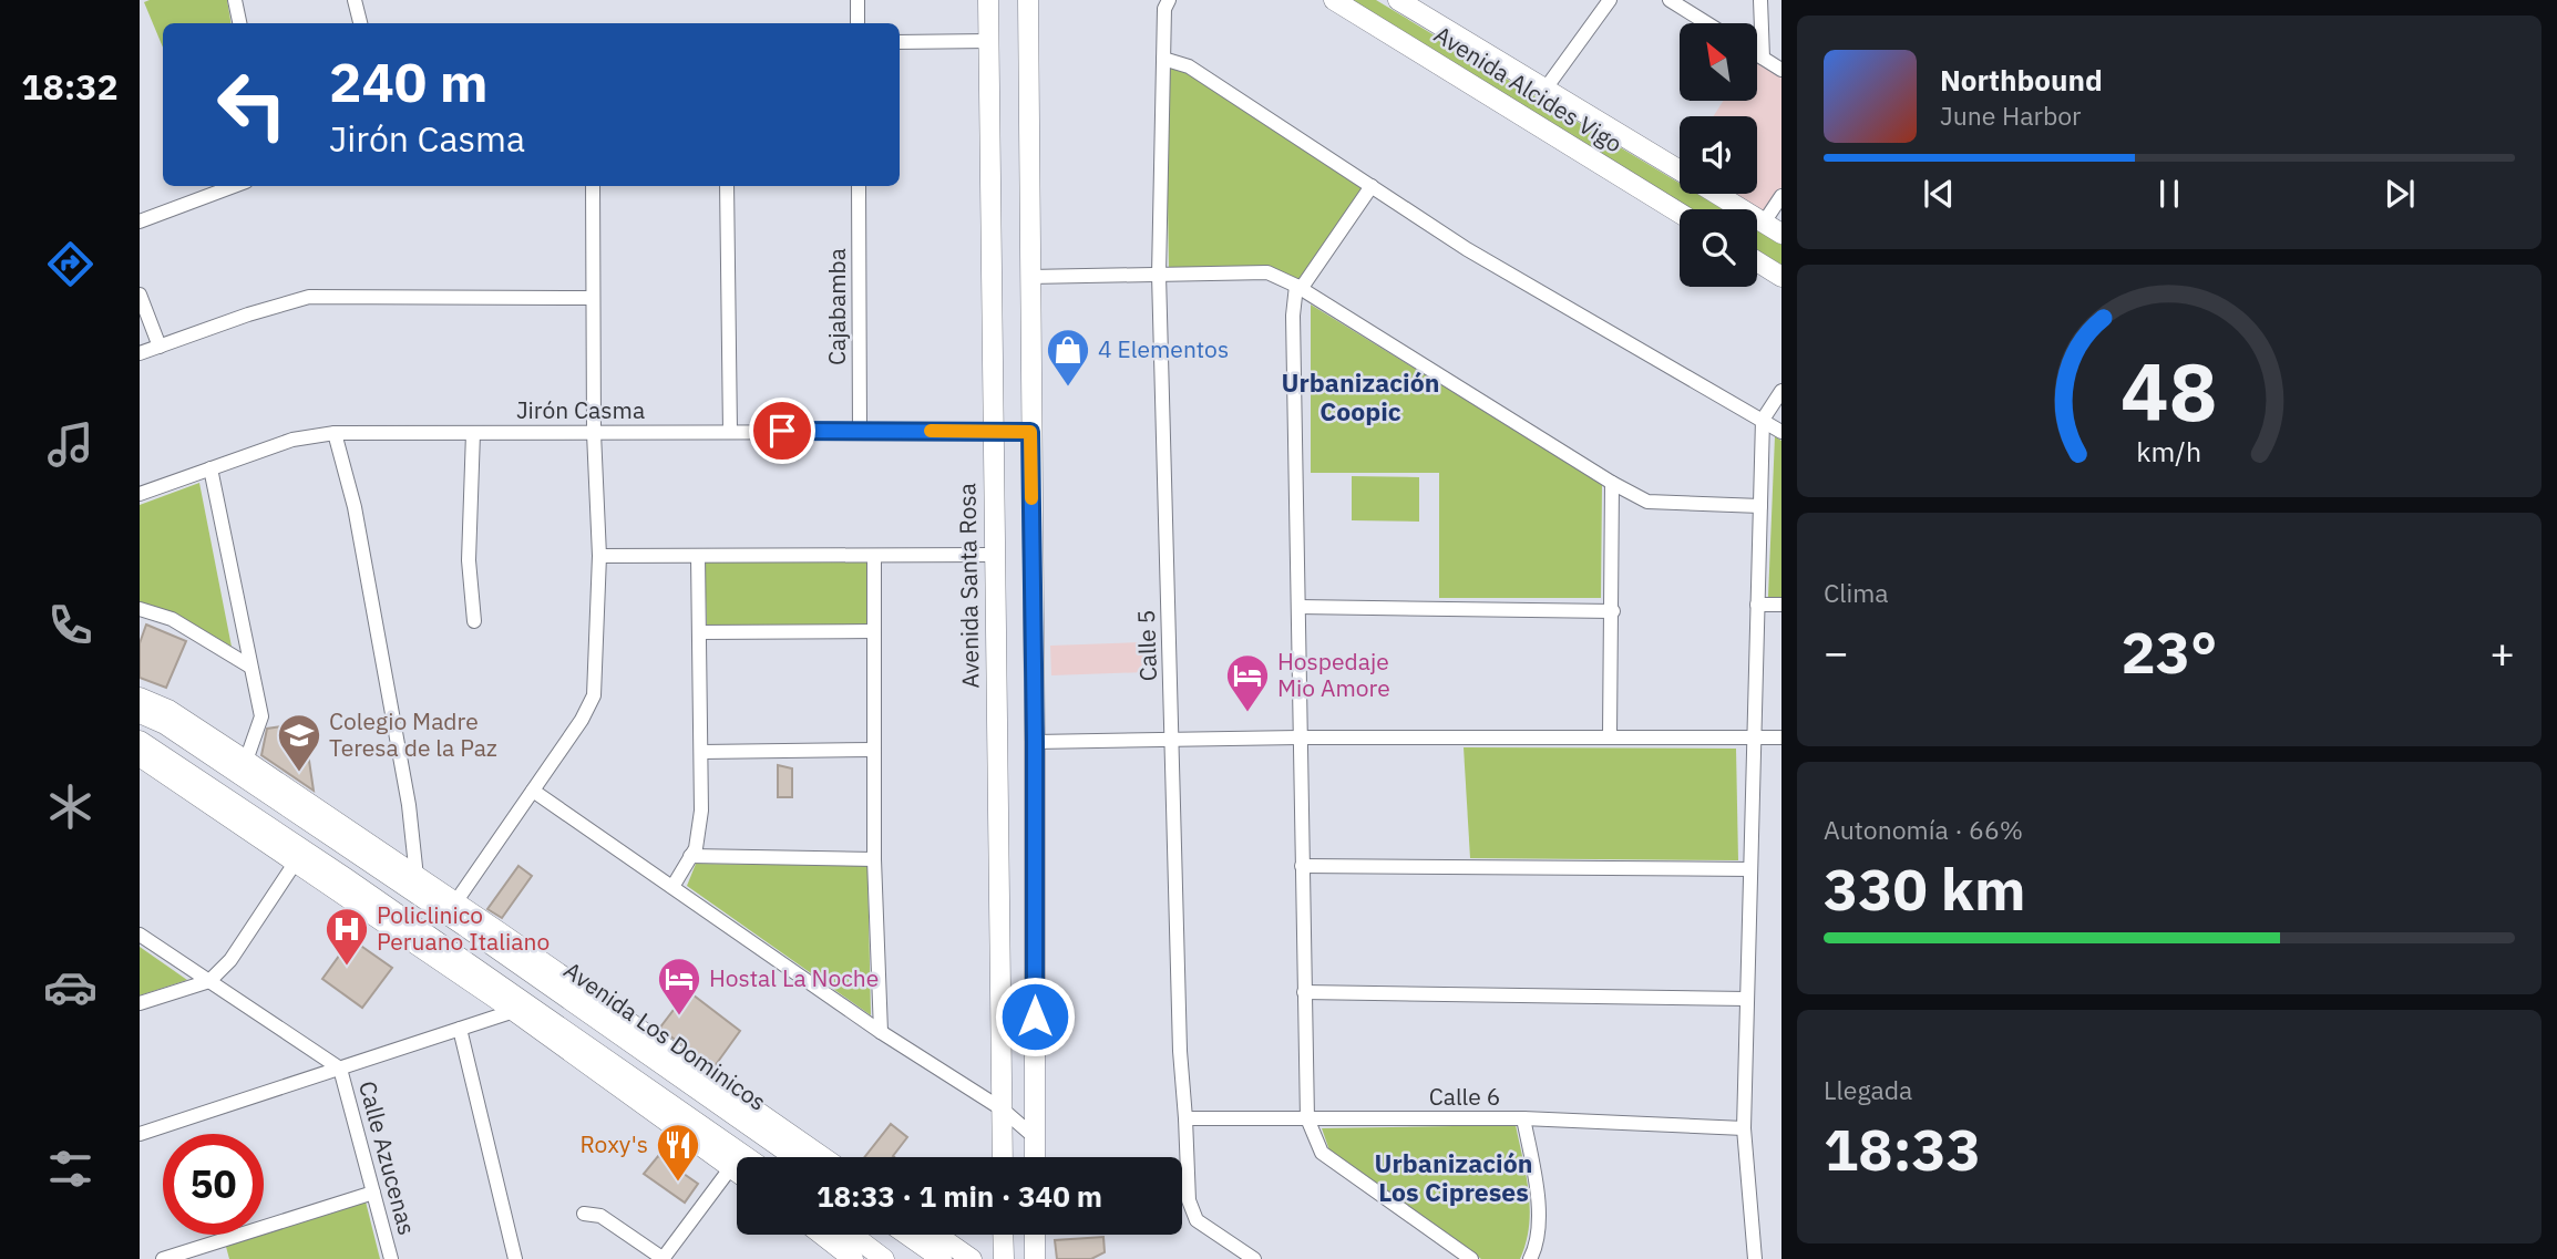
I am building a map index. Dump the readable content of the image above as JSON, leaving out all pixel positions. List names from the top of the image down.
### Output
{
  "streets": {
    "main road": ["Avenida Alcides Vigo", "Avenida Santa Rosa", "Avenida Los Dominicos"],
    "street": [
      "Cajabamba",
      "Jirón Casma",
      "Calle 5",
      "Calle 6",
      "Calle Azucenas"
    ]
  },
  "crossings": [
    ["Cajabamba", "Jirón Casma"],
    ["Jirón Casma", "Avenida Santa Rosa"],
    ["Calle 5", "Calle 6"]
  ],
  "districts": ["Urbanización Coopic", "Urbanización Los Cipreses"],
  "places": {
    "shop": ["4 Elementos"],
    "hotel": ["Hospedaje Mio Amore", "Hostal La Noche"],
    "school or university": ["Colegio Madre Teresa de la Paz"],
    "hospital": ["Policlinico Peruano Italiano"],
    "restaurant": ["Roxy's"]
  },
  "north": "top left",
  "page": {
    "tabs": "18:32",
    "turn": ["240 m", "Jirón Casma"],
    "song": ["Northbound", "June Harbor"],
    "tile": [
      "Clima",
      ["Autonomía · 66%", "330 km"],
      ["Llegada", "18:33"]
    ],
    "heat": ["−", "23°", "+"],
    "limit": "50",
    "trip": "18:33 · 1 min · 340 m",
    "gauge": ["48", "km/h"]
  }
}
